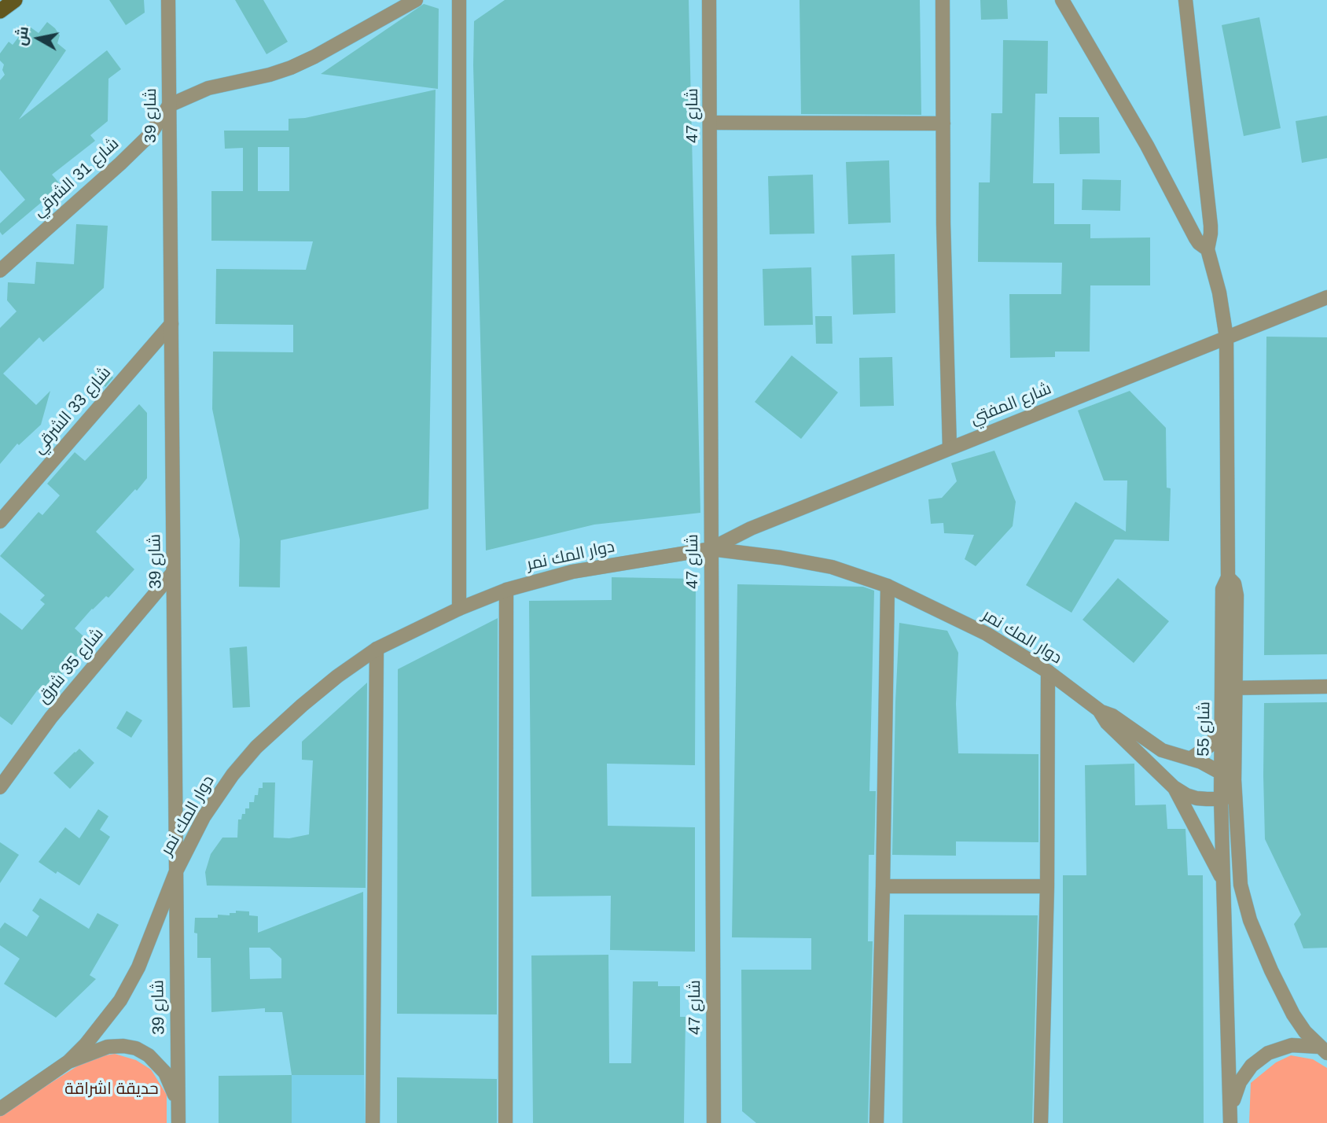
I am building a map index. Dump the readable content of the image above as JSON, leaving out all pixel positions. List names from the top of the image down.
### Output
{
  "streets": {
    "street": [
      "شارع 39",
      "شارع 47",
      "شارع 31 الشرقي",
      "شارع المفتي",
      "شارع 33 الشرقي",
      "دوار المك نمر",
      "شارع 35 شرق",
      "شارع 55"
    ]
  },
  "crossings": [
    ["شارع 39", "شارع 31 الشرقي"],
    ["شارع 39", "شارع 33 الشرقي"],
    ["شارع 39", "دوار المك نمر"],
    ["شارع 39", "شارع 35 شرق"],
    ["شارع 47", "شارع المفتي"],
    ["شارع 47", "دوار المك نمر"],
    ["شارع المفتي", "دوار المك نمر"],
    ["شارع المفتي", "شارع 55"],
    ["دوار المك نمر", "شارع 55"]
  ],
  "parks": ["حديقة اشراقة"],
  "north": "left"
}
